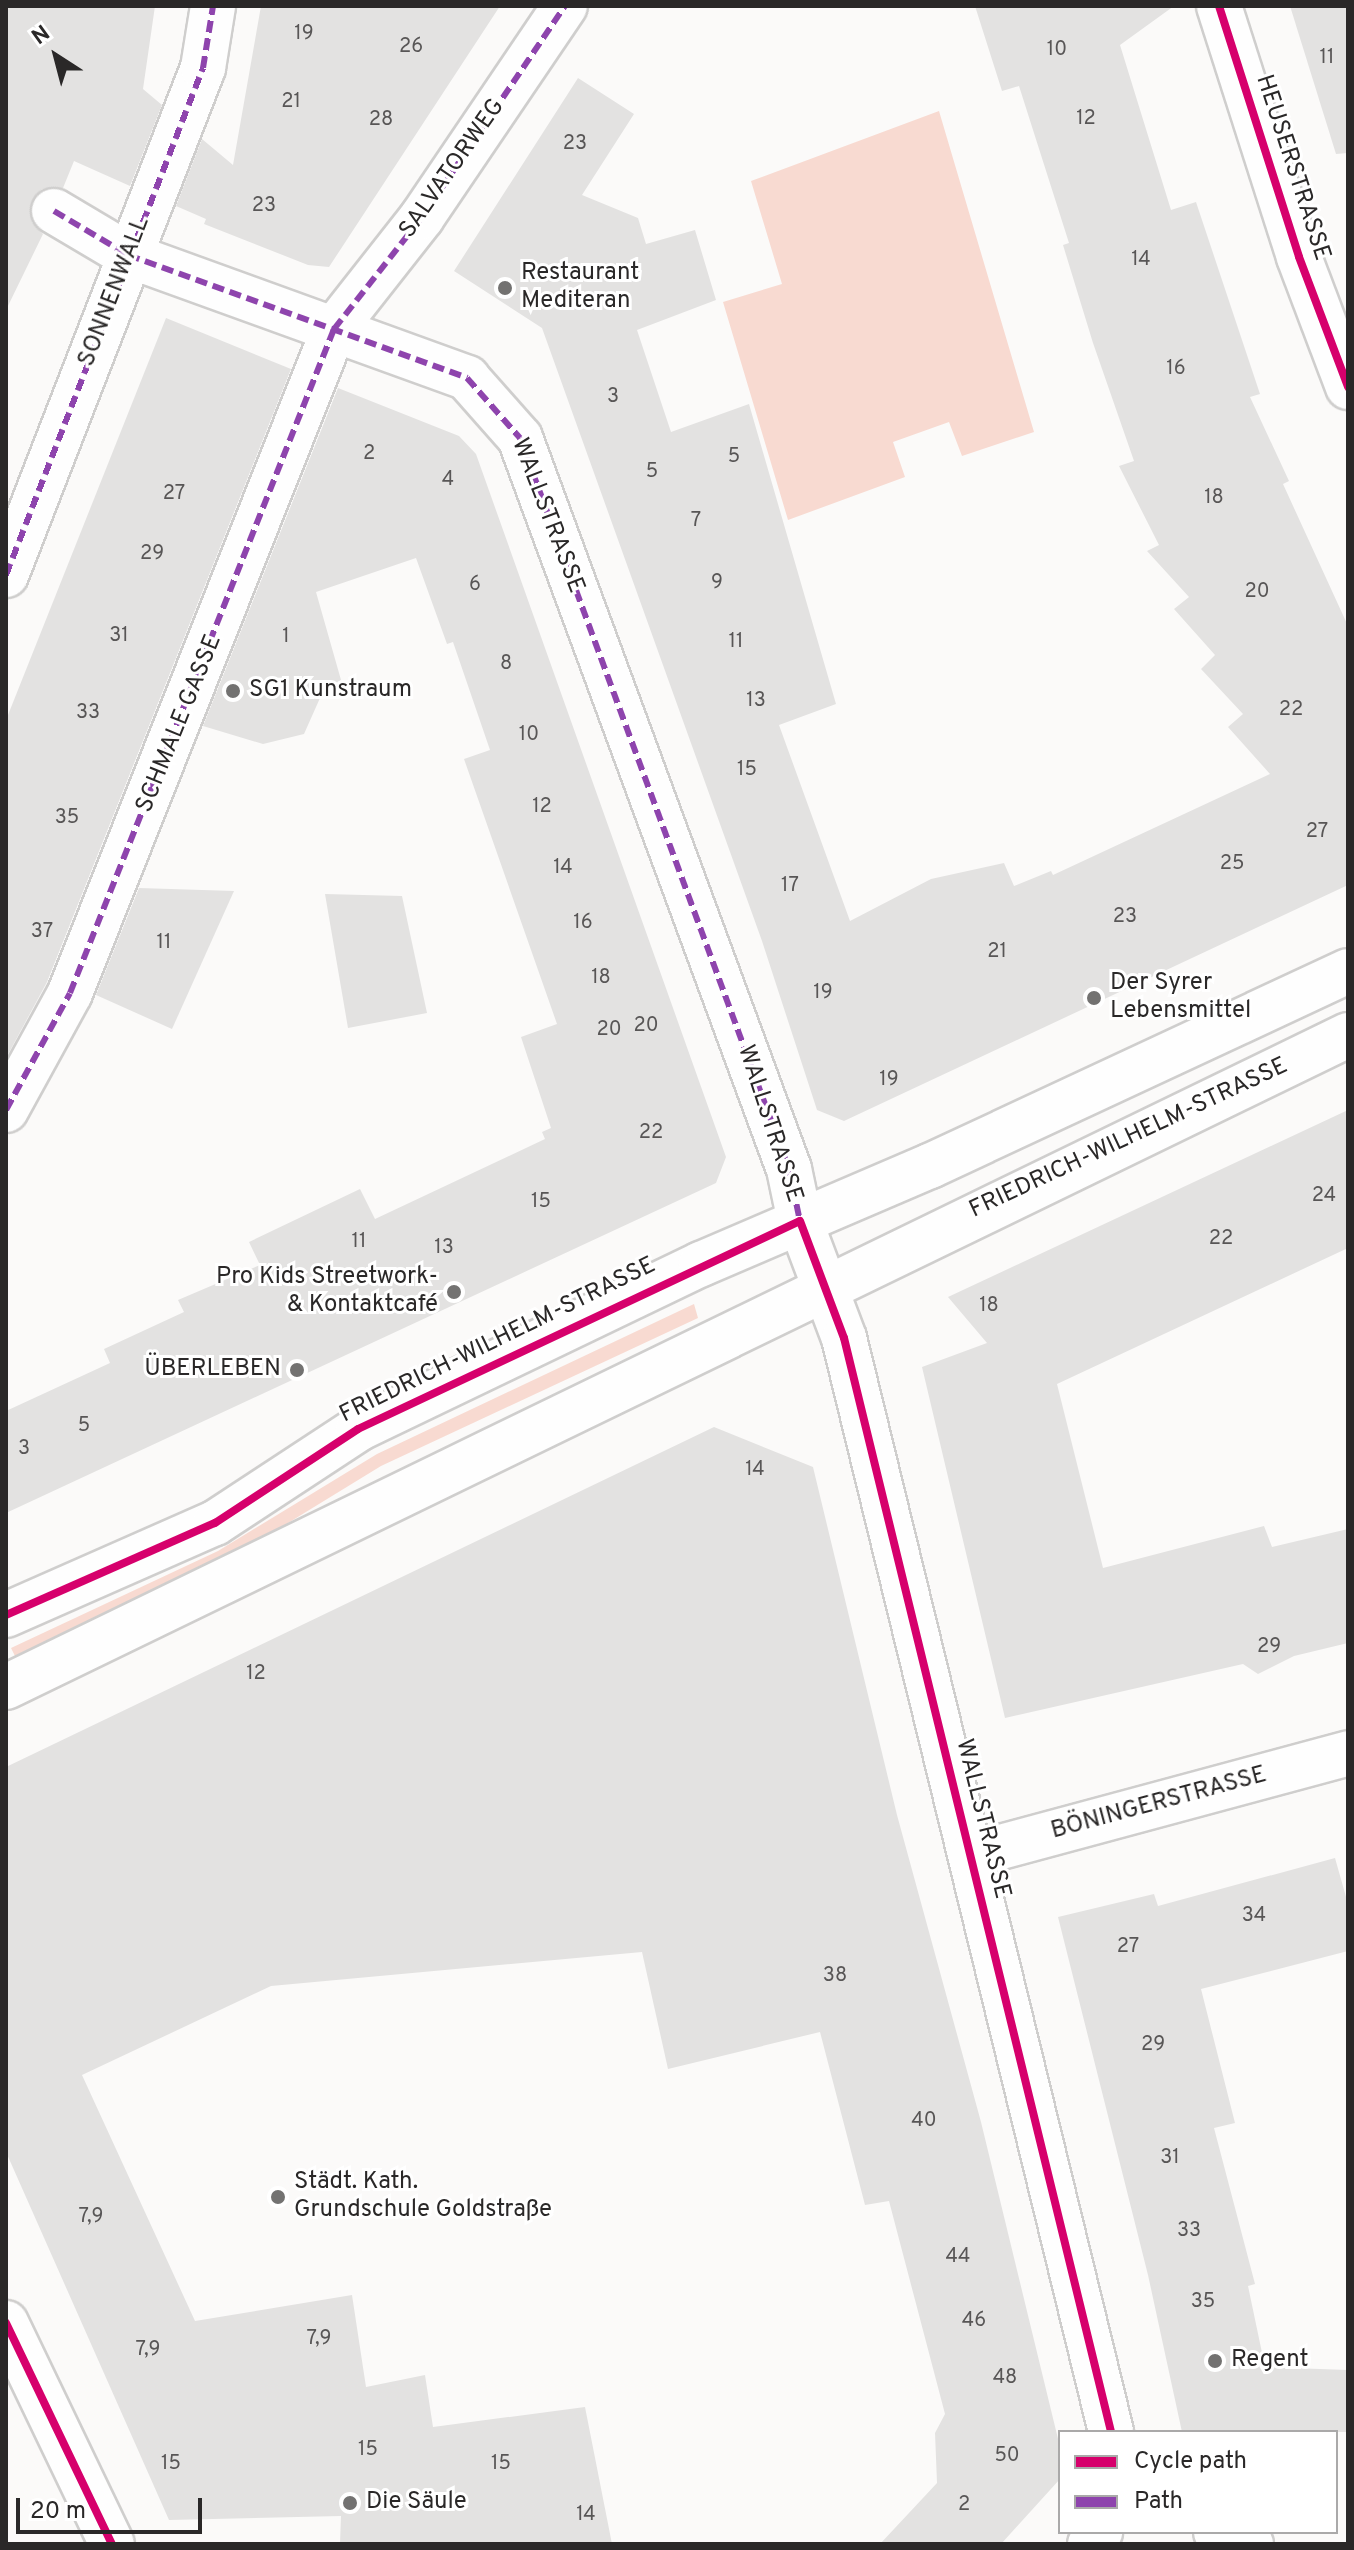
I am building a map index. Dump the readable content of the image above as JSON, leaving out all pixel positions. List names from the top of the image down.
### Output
{
  "streets": {
    "street": [
      "HEUSERSTRASSE",
      "SALVATORWEG",
      "SONNENWALL",
      "WALLSTRASSE",
      "SCHMALE GASSE",
      "FRIEDRICH-WILHELM-STRASSE",
      "BÖNINGERSTRASSE"
    ]
  },
  "crossings": [
    ["SALVATORWEG", "WALLSTRASSE"],
    ["SALVATORWEG", "SCHMALE GASSE"],
    ["SONNENWALL", "WALLSTRASSE"],
    ["WALLSTRASSE", "SCHMALE GASSE"],
    ["WALLSTRASSE", "FRIEDRICH-WILHELM-STRASSE"],
    ["WALLSTRASSE", "BÖNINGERSTRASSE"]
  ],
  "places": [
    "Restaurant Mediteran",
    "SG1 Kunstraum",
    "Der Syrer Lebensmittel",
    "Pro Kids Streetwork- & Kontaktcafé",
    "ÜBERLEBEN",
    "Städt. Kath. Grundschule Goldstraße",
    "Regent",
    "Die Säule"
  ],
  "house_numbers": [
    "19",
    "26",
    "10",
    "11",
    "21",
    "12",
    "28",
    "23",
    "23",
    "14",
    "16",
    "3",
    "2",
    "5",
    "5",
    "4",
    "27",
    "18",
    "7",
    "29",
    "9",
    "6",
    "20",
    "31",
    "1",
    "11",
    "8",
    "13",
    "22",
    "33",
    "10",
    "15",
    "12",
    "35",
    "27",
    "25",
    "14",
    "17",
    "23",
    "16",
    "37",
    "11",
    "21",
    "18",
    "19",
    "20",
    "20",
    "19",
    "22",
    "24",
    "15",
    "22",
    "11",
    "13",
    "18",
    "5",
    "3",
    "14",
    "29",
    "12",
    "34",
    "27",
    "38",
    "29",
    "40",
    "31",
    "7,9",
    "33",
    "44",
    "35",
    "46",
    "7,9",
    "7,9",
    "48",
    "15",
    "50",
    "15",
    "15",
    "2",
    "14"
  ],
  "legend": ["Cycle path", "Path"],
  "scale_bar": "20 m",
  "north": "top left"
}
